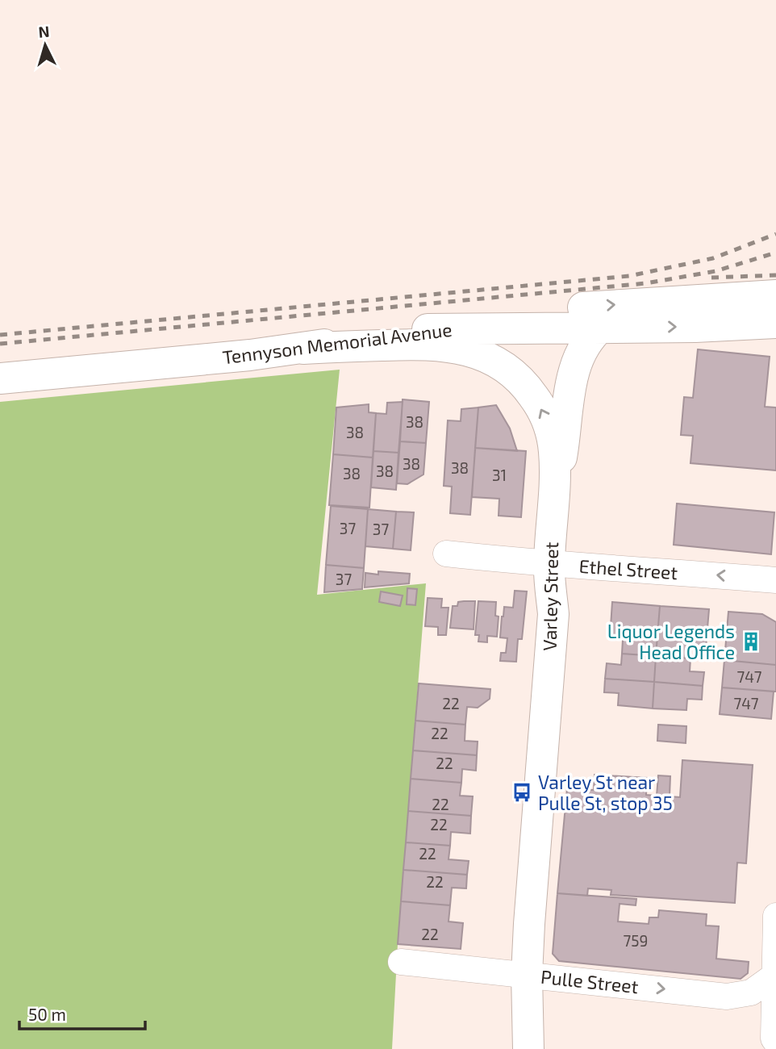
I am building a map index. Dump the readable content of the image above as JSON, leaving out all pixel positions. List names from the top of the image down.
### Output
{
  "streets": {
    "main road": ["Tennyson Memorial Avenue", "Varley Street"],
    "street": ["Ethel Street", "Pulle Street"]
  },
  "crossings": [
    ["Tennyson Memorial Avenue", "Varley Street"],
    ["Ethel Street", "Varley Street"],
    ["Varley Street", "Pulle Street"]
  ],
  "one_way": ["Ethel Street", "Pulle Street"],
  "places": {
    "building": ["Liquor Legends Head Office"],
    "bus stop": ["Varley St near Pulle St, stop 35"]
  },
  "house_numbers": [
    "38",
    "38",
    "38",
    "38",
    "38",
    "38",
    "31",
    "37",
    "37",
    "37",
    "747",
    "22",
    "747",
    "22",
    "22",
    "22",
    "22",
    "22",
    "22",
    "22",
    "759"
  ],
  "scale_bar": "50 m",
  "north": "top"
}
